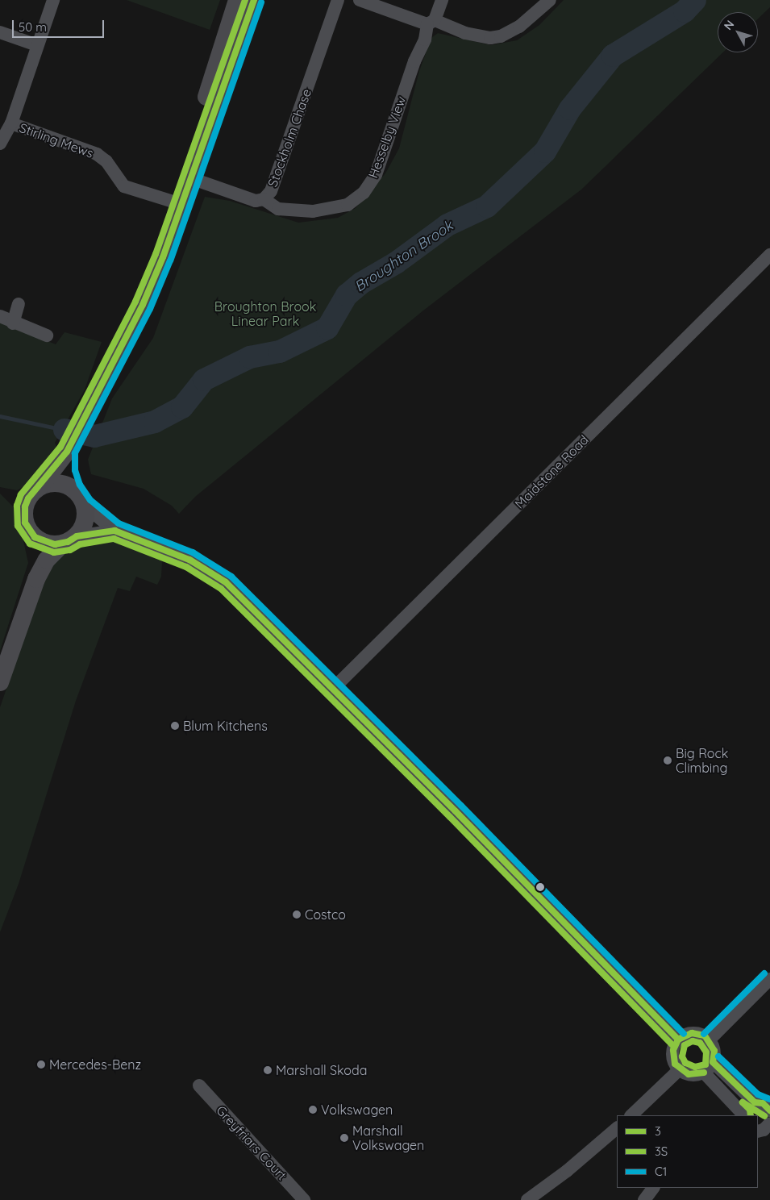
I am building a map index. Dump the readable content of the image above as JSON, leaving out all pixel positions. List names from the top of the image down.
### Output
{
  "streets": {
    "street": [
      "Hesselby View",
      "Stockholm Chase",
      "Stirling Mews",
      "Maidstone Road",
      "Greyfriars Court"
    ]
  },
  "crossings": [
    ["Hesselby View", "Stockholm Chase"]
  ],
  "water": ["Broughton Brook"],
  "parks": ["Broughton Brook Linear Park"],
  "places": [
    "Blum Kitchens",
    "Big Rock Climbing",
    "Costco",
    "Mercedes-Benz",
    "Marshall Skoda",
    "Volkswagen",
    "Marshall Volkswagen"
  ],
  "lines": ["transit line 3", "transit line 3S", "transit line C1"],
  "legend": ["3", "3S", "C1"],
  "scale_bar": "50 m",
  "north": "top left"
}
